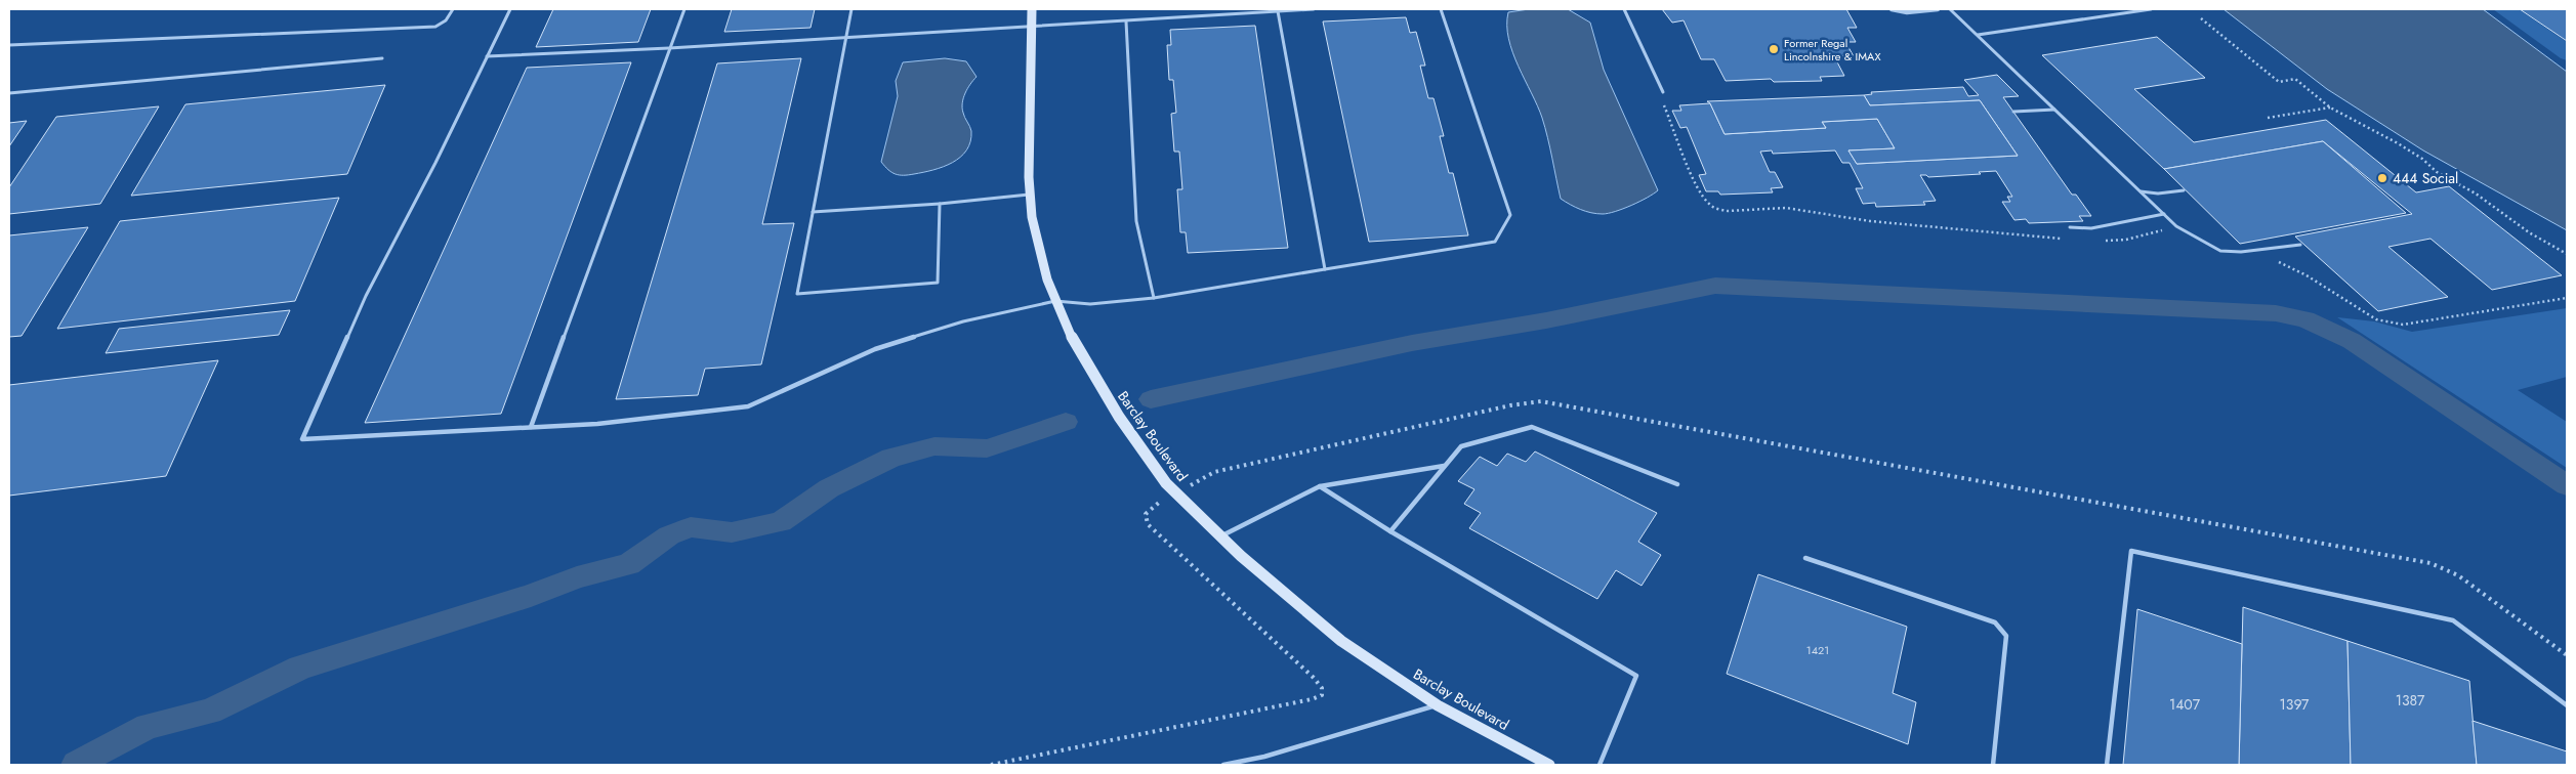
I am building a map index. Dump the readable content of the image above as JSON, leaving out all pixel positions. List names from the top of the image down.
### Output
{
  "streets": {
    "street": ["Barclay Boulevard"]
  },
  "places": ["Former Regal Lincolnshire & IMAX", "444 Social"],
  "house_numbers": [
    "1421",
    "1387",
    "1407",
    "1397"
  ]
}
